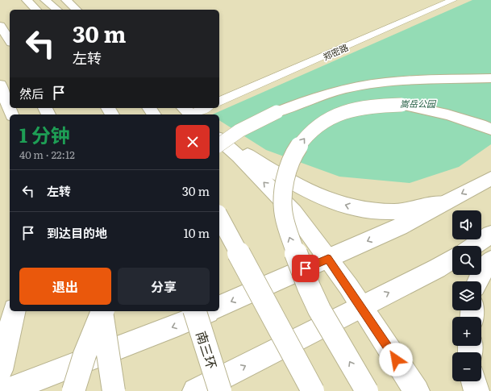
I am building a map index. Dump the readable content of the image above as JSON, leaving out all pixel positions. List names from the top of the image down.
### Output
{
  "streets": {
    "main road": ["南三环"],
    "street": ["郑密路"]
  },
  "parks": ["嵩岳公园"],
  "page": {
    "turn": ["30 m", "左转"],
    "then": "然后",
    "heading": ["1 分钟", "40 m · 22:12"],
    "list": [
      {
        "name": "左转",
        "value": "30 m"
      },
      {
        "name": "到达目的地",
        "value": "10 m"
      }
    ],
    "map_buttons": ["+", "−"],
    "buttons": ["退出", "分享"]
  }
}
